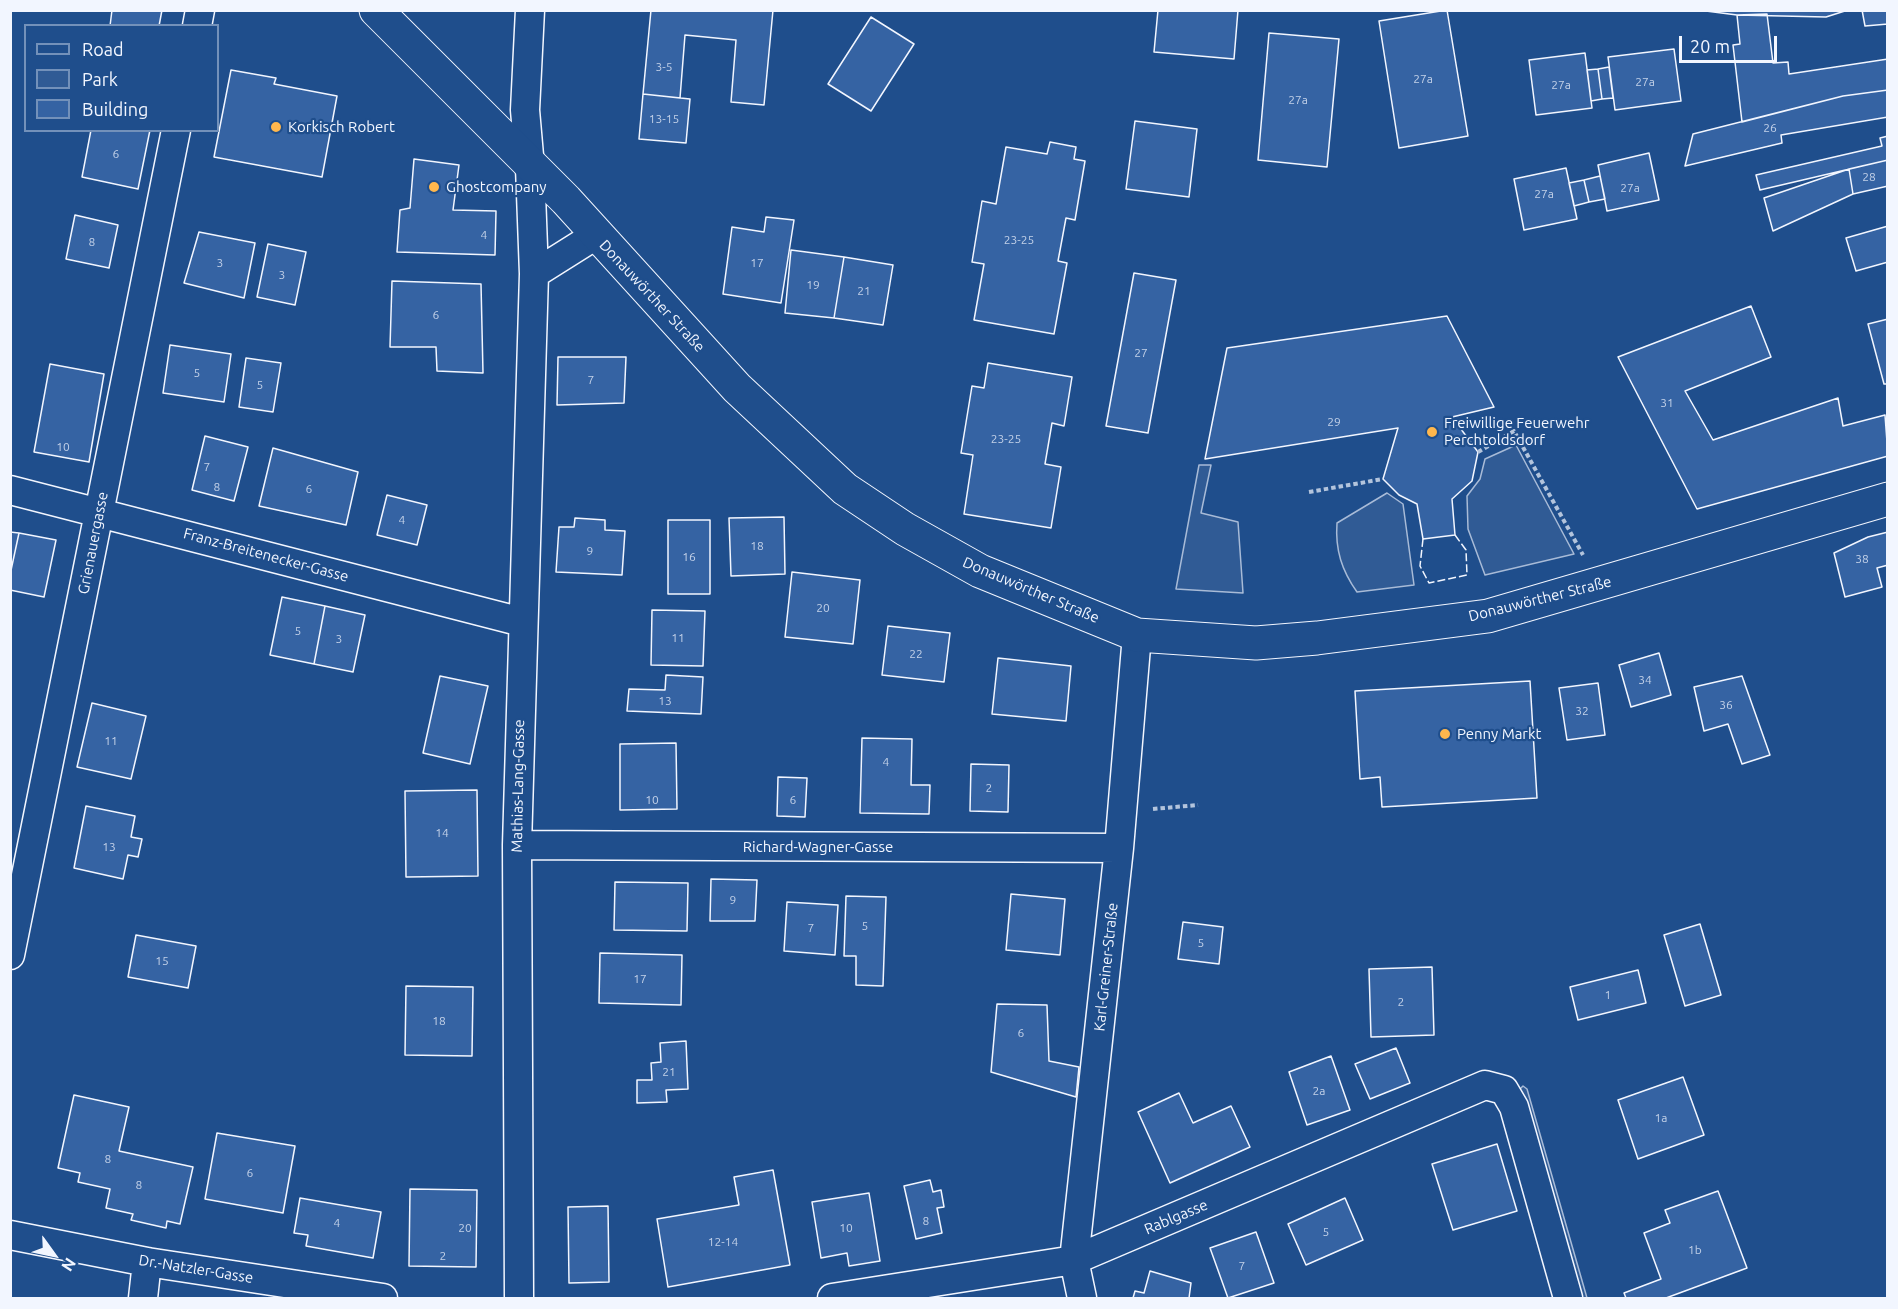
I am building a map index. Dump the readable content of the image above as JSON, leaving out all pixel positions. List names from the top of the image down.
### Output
{
  "streets": {
    "main road": ["Donauwörther Straße"],
    "street": [
      "Grienauergasse",
      "Franz-Breitenecker-Gasse",
      "Mathias-Lang-Gasse",
      "Richard-Wagner-Gasse",
      "Karl-Greiner-Straße",
      "Rablgasse",
      "Dr.-Natzler-Gasse"
    ]
  },
  "crossings": [
    ["Donauwörther Straße", "Mathias-Lang-Gasse"],
    ["Donauwörther Straße", "Karl-Greiner-Straße"],
    ["Grienauergasse", "Franz-Breitenecker-Gasse"],
    ["Franz-Breitenecker-Gasse", "Mathias-Lang-Gasse"],
    ["Mathias-Lang-Gasse", "Richard-Wagner-Gasse"],
    ["Richard-Wagner-Gasse", "Karl-Greiner-Straße"],
    ["Karl-Greiner-Straße", "Rablgasse"]
  ],
  "places": [
    "Korkisch Robert",
    "Ghostcompany",
    "Freiwillige Feuerwehr Perchtoldsdorf",
    "Penny Markt"
  ],
  "house_numbers": [
    "3-5",
    "27a",
    "27a",
    "27a",
    "27a",
    "13-15",
    "26",
    "6",
    "28",
    "27a",
    "27a",
    "4",
    "23-25",
    "8",
    "3",
    "17",
    "3",
    "19",
    "21",
    "6",
    "27",
    "5",
    "7",
    "5",
    "31",
    "29",
    "23-25",
    "10",
    "7",
    "8",
    "6",
    "4",
    "18",
    "9",
    "16",
    "38",
    "20",
    "5",
    "11",
    "3",
    "22",
    "34",
    "13",
    "36",
    "32",
    "11",
    "4",
    "2",
    "10",
    "6",
    "14",
    "13",
    "9",
    "5",
    "7",
    "5",
    "15",
    "17",
    "1",
    "2",
    "18",
    "6",
    "21",
    "2a",
    "1a",
    "8",
    "6",
    "8",
    "8",
    "4",
    "20",
    "10",
    "5",
    "12-14",
    "1b",
    "2",
    "7"
  ],
  "legend": ["Road", "Park", "Building"],
  "scale_bar": "20 m",
  "north": "bottom right"
}
